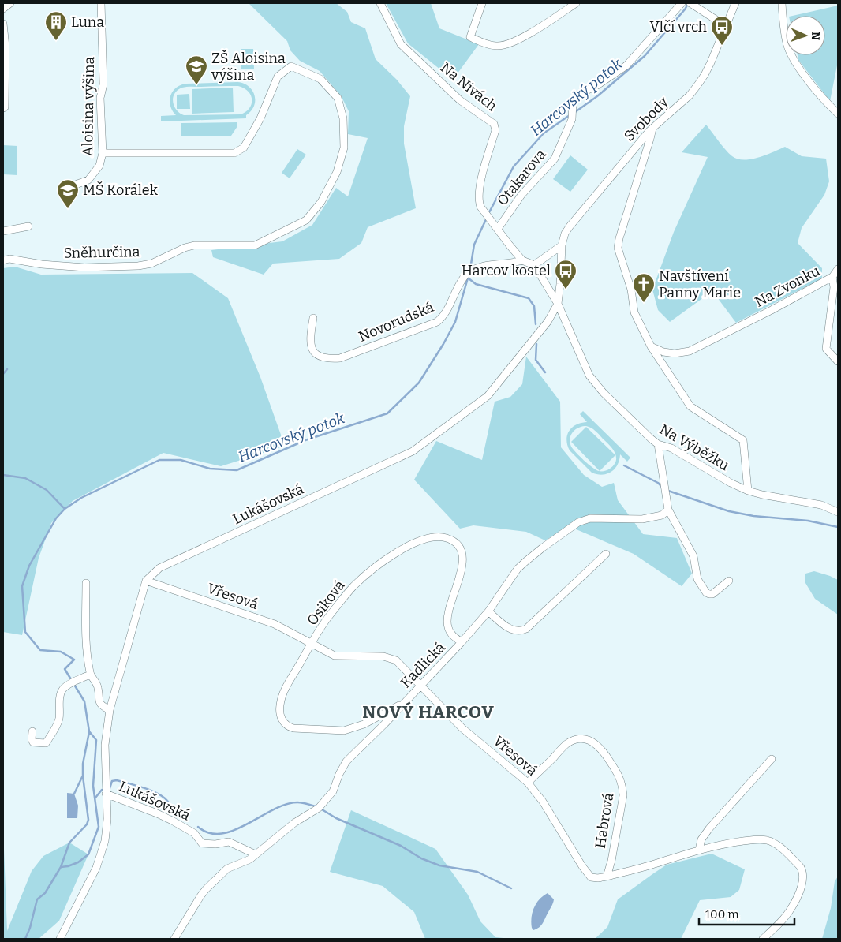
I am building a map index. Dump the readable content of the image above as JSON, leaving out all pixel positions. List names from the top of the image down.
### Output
{
  "streets": {
    "street": [
      "Na Nivách",
      "Aloisina výšina",
      "Svobody",
      "Otakarova",
      "Sněhurčina",
      "Na Zvonku",
      "Novorudská",
      "Na Výběžku",
      "Lukášovská",
      "Vřesová",
      "Osiková",
      "Kadlická",
      "Habrová"
    ]
  },
  "crossings": [
    ["Na Nivách", "Otakarova"],
    ["Na Nivách", "Novorudská"],
    ["Aloisina výšina", "Sněhurčina"],
    ["Svobody", "Na Výběžku"],
    ["Svobody", "Lukášovská"],
    ["Na Výběžku", "Lukášovská"],
    ["Lukášovská", "Vřesová"],
    ["Lukášovská", "Kadlická"],
    ["Vřesová", "Osiková"],
    ["Vřesová", "Kadlická"],
    ["Vřesová", "Habrová"],
    ["Osiková", "Kadlická"]
  ],
  "districts": ["NOVÝ HARCOV"],
  "water": ["Harcovský potok"],
  "places": {
    "building": ["Luna"],
    "bus stop": ["Vlčí vrch", "Harcov kostel"],
    "school or university": ["ZŠ Aloisina výšina", "MŠ Korálek"],
    "church": ["Navštívení Panny Marie"]
  },
  "scale_bar": "100 m",
  "north": "right"
}
